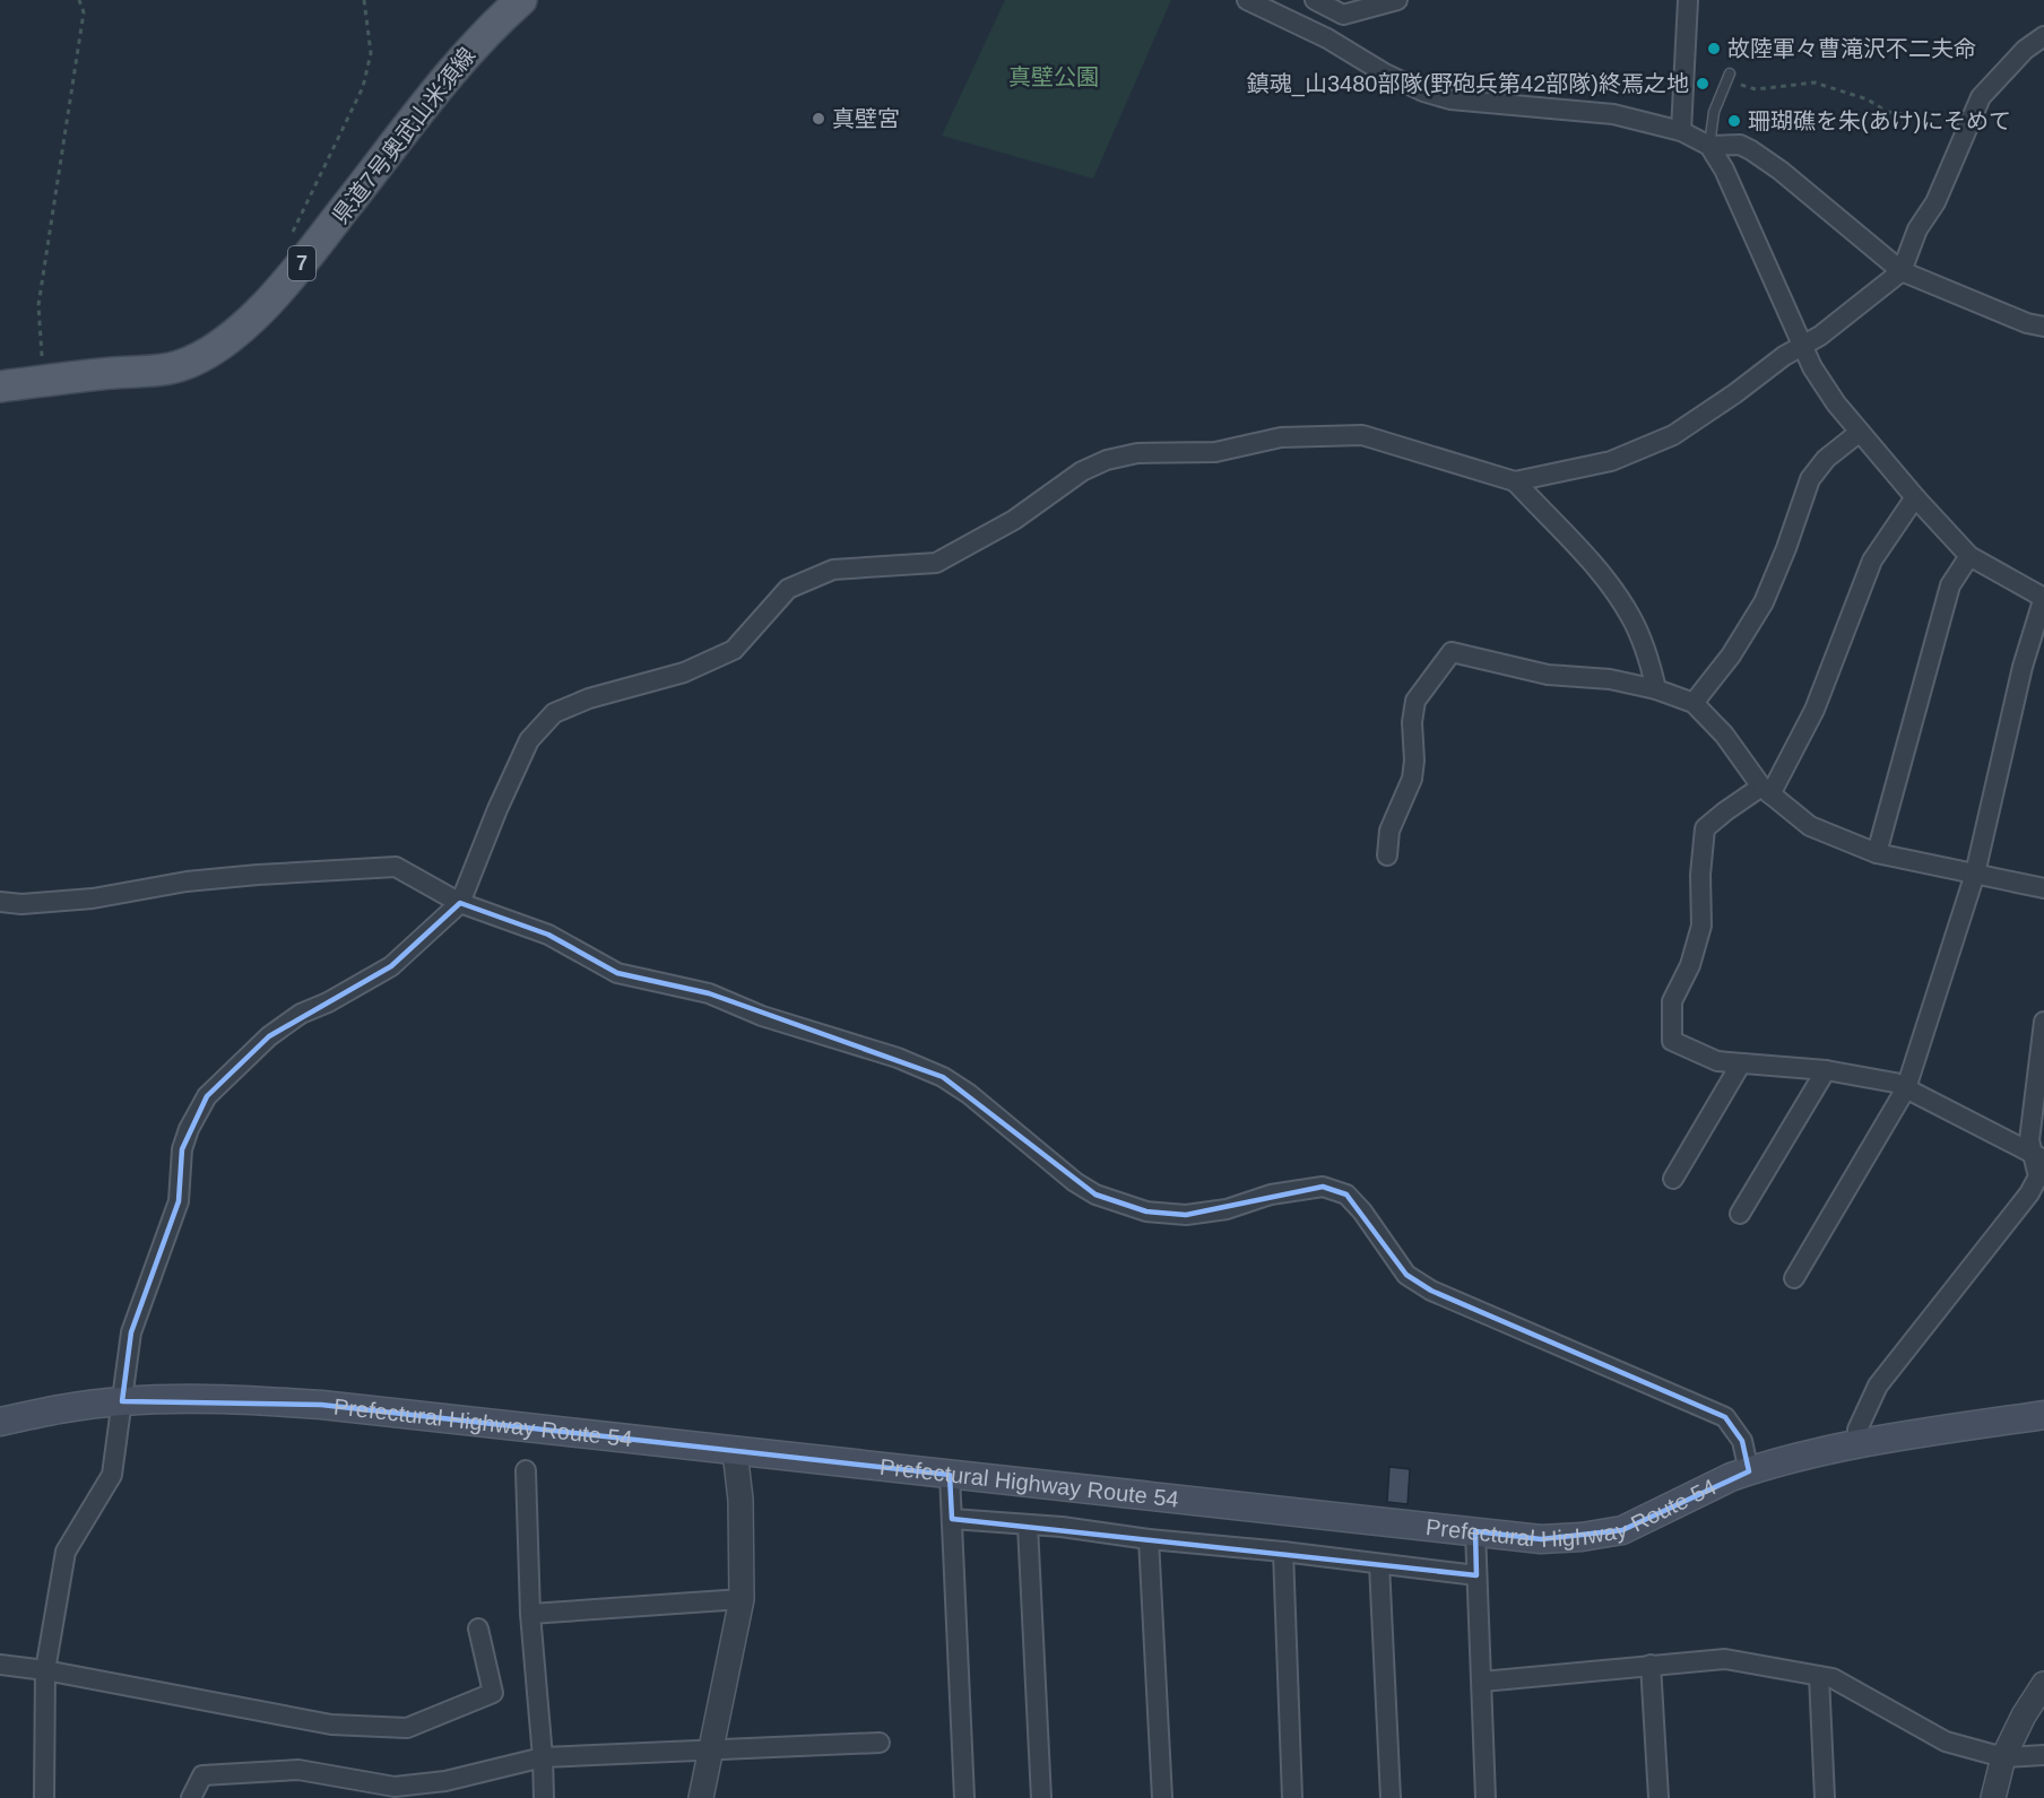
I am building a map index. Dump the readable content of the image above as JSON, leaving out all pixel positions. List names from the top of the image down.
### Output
{
  "streets": {
    "main road": ["県道7号奥武山米須線", "7", "Prefectural Highway Route 54"]
  },
  "parks": ["真壁公園"],
  "places": [
    "故陸軍々曹滝沢不二夫命",
    "鎮魂_山3480部隊(野砲兵第42部隊)終焉之地",
    "真壁宮",
    "珊瑚礁を朱(あけ)にそめて"
  ]
}
